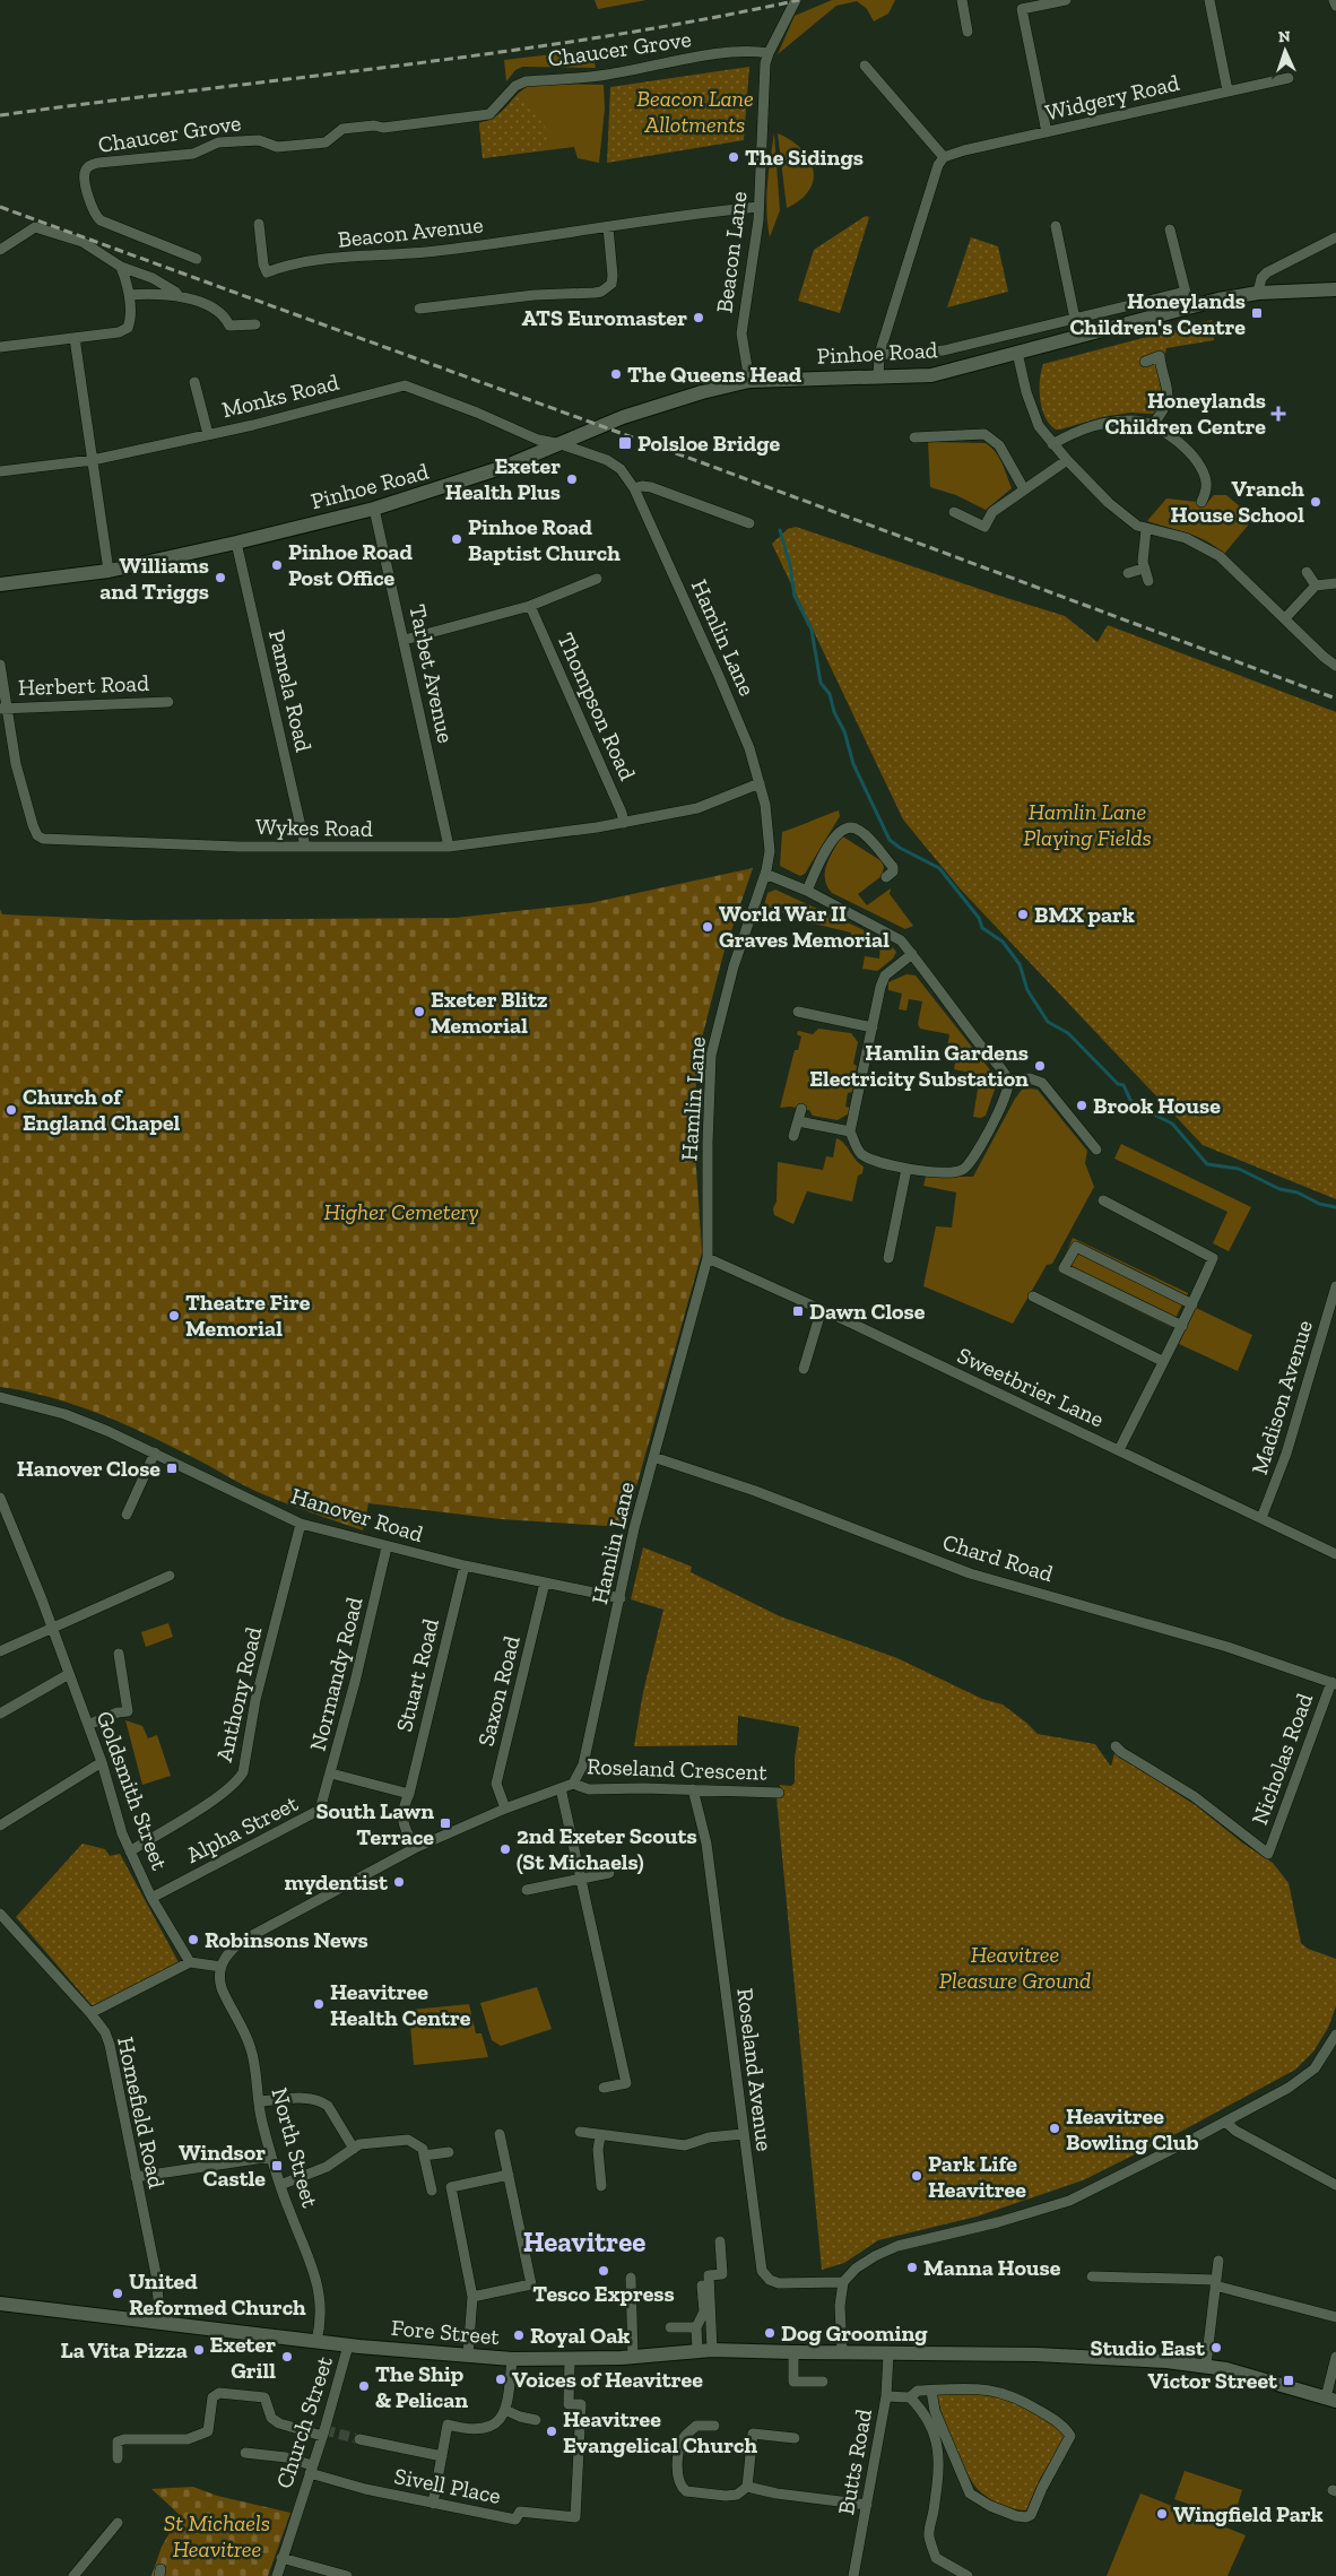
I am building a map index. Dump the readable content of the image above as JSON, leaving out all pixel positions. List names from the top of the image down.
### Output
{
  "streets": {
    "main road": ["Pinhoe Road", "Fore Street"],
    "street": [
      "Chaucer Grove",
      "Widgery Road",
      "Beacon Avenue",
      "Beacon Lane",
      "Monks Road",
      "Hamlin Lane",
      "Tarbet Avenue",
      "Herbert Road",
      "Pamela Road",
      "Thompson Road",
      "Wykes Road",
      "Sweetbrier Lane",
      "Madison Avenue",
      "Hanover Road",
      "Chard Road",
      "Normandy Road",
      "Stuart Road",
      "Saxon Road",
      "Anthony Road",
      "Nicholas Road",
      "Roseland Crescent",
      "Goldsmith Street",
      "Alpha Street",
      "Roseland Avenue",
      "Homefield Road",
      "North Street",
      "Church Street",
      "Butts Road",
      "Sivell Place"
    ]
  },
  "crossings": [
    ["Chaucer Grove", "Beacon Lane"],
    ["Beacon Avenue", "Beacon Lane"],
    ["Beacon Lane", "Pinhoe Road"],
    ["Pinhoe Road", "Monks Road"],
    ["Pinhoe Road", "Hamlin Lane"],
    ["Pinhoe Road", "Tarbet Avenue"],
    ["Pinhoe Road", "Pamela Road"],
    ["Monks Road", "Hamlin Lane"],
    ["Hamlin Lane", "Wykes Road"],
    ["Hamlin Lane", "Sweetbrier Lane"],
    ["Hamlin Lane", "Hanover Road"],
    ["Hamlin Lane", "Chard Road"],
    ["Hamlin Lane", "Roseland Crescent"],
    ["Tarbet Avenue", "Wykes Road"],
    ["Herbert Road", "Wykes Road"],
    ["Pamela Road", "Wykes Road"],
    ["Thompson Road", "Wykes Road"],
    ["Sweetbrier Lane", "Madison Avenue"],
    ["Hanover Road", "Normandy Road"],
    ["Hanover Road", "Stuart Road"],
    ["Hanover Road", "Saxon Road"],
    ["Hanover Road", "Anthony Road"],
    ["Chard Road", "Nicholas Road"],
    ["Normandy Road", "Alpha Street"],
    ["Anthony Road", "Goldsmith Street"],
    ["Roseland Crescent", "Roseland Avenue"],
    ["Goldsmith Street", "Alpha Street"],
    ["Homefield Road", "Fore Street"],
    ["North Street", "Fore Street"],
    ["Fore Street", "Church Street"],
    ["Fore Street", "Butts Road"],
    ["Fore Street", "Sivell Place"],
    ["Church Street", "Sivell Place"]
  ],
  "districts": ["Heavitree"],
  "parks": [
    "Beacon Lane Allotments",
    "Hamlin Lane Playing Fields",
    "Higher Cemetery",
    "Heavitree Pleasure Ground",
    "St Michaels Heavitree"
  ],
  "places": {
    "other": [
      "The Sidings",
      "ATS Euromaster",
      "The Queens Head",
      "Exeter Health Plus",
      "Vranch House School",
      "Pinhoe Road Baptist Church",
      "Pinhoe Road Post Office",
      "Williams and Triggs",
      "BMX park",
      "World War II Graves Memorial",
      "Exeter Blitz Memorial",
      "Hamlin Gardens Electricity Substation",
      "Brook House",
      "Church of England Chapel",
      "Theatre Fire Memorial",
      "2nd Exeter Scouts (St Michaels)",
      "mydentist",
      "Robinsons News",
      "Heavitree Health Centre",
      "Heavitree Bowling Club",
      "Park Life Heavitree",
      "Manna House",
      "Tesco Express",
      "United Reformed Church",
      "Dog Grooming",
      "Royal Oak",
      "Studio East",
      "La Vita Pizza",
      "Exeter Grill",
      "Voices of Heavitree",
      "The Ship & Pelican",
      "Heavitree Evangelical Church",
      "Wingfield Park"
    ],
    "transit": [
      "Honeylands Children's Centre",
      "Polsloe Bridge",
      "Dawn Close",
      "Hanover Close",
      "South Lawn Terrace",
      "Windsor Castle",
      "Victor Street"
    ],
    "health": ["Honeylands Children Centre"]
  },
  "north": "top"
}
